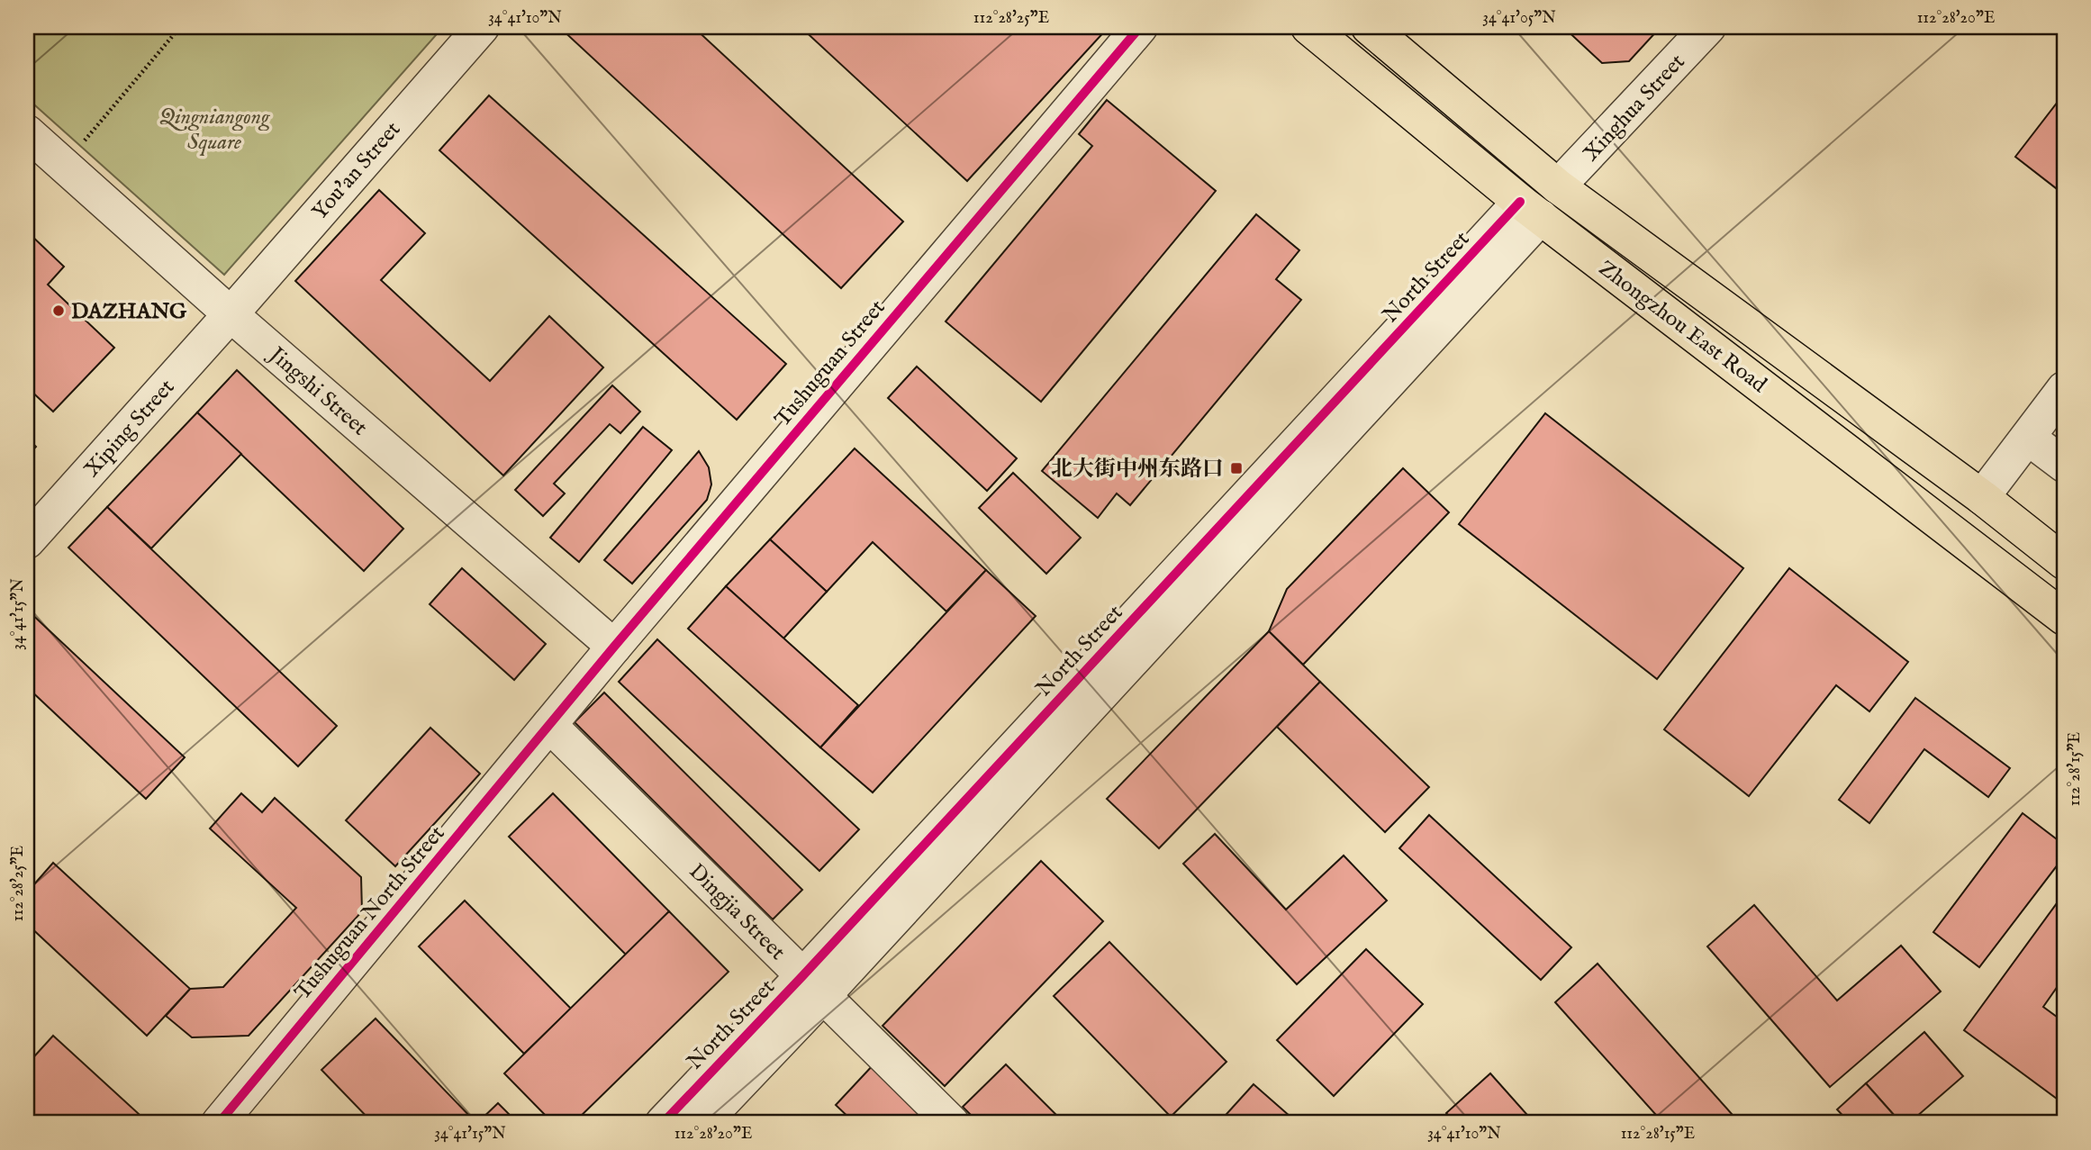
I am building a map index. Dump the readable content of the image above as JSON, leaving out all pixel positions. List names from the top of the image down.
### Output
{
  "streets": {
    "main road": ["Zhongzhou East Road"],
    "street": [
      "Xinghua Street",
      "You'an Street",
      "North Street",
      "Tushuguan Street",
      "Jingshi Street",
      "Xiping Street",
      "Dingjia Street",
      "Tushuguan North Street"
    ]
  },
  "crossings": [
    ["Xinghua Street", "Zhongzhou East Road"],
    ["You'an Street", "Jingshi Street"],
    ["You'an Street", "Xiping Street"],
    ["North Street", "Zhongzhou East Road"],
    ["North Street", "Dingjia Street"],
    ["Tushuguan Street", "Jingshi Street"],
    ["Tushuguan Street", "Dingjia Street"],
    ["Tushuguan Street", "Tushuguan North Street"],
    ["Jingshi Street", "Xiping Street"],
    ["Dingjia Street", "Tushuguan North Street"]
  ],
  "parks": ["Qingniangong Square"],
  "places": {
    "other": ["DAZHANG"],
    "transit": ["北大街中州东路口"]
  },
  "coordinates": [
    "34°41'10\"N",
    "112°28'25\"E",
    "34°41'05\"N",
    "112°28'20\"E",
    "34°41'15\"N",
    "112°28'15\"E"
  ]
}
